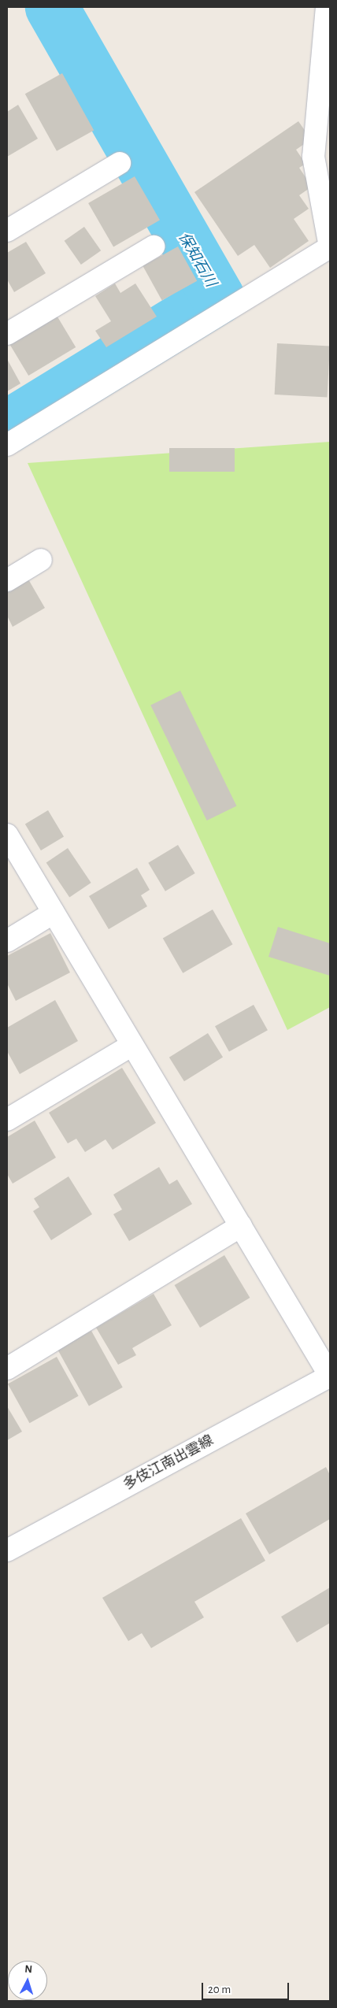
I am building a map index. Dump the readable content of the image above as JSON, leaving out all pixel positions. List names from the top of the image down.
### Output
{
  "streets": {
    "street": ["多伎江南出雲線"]
  },
  "water": ["保知石川"],
  "scale_bar": "20 m",
  "north": "top"
}
